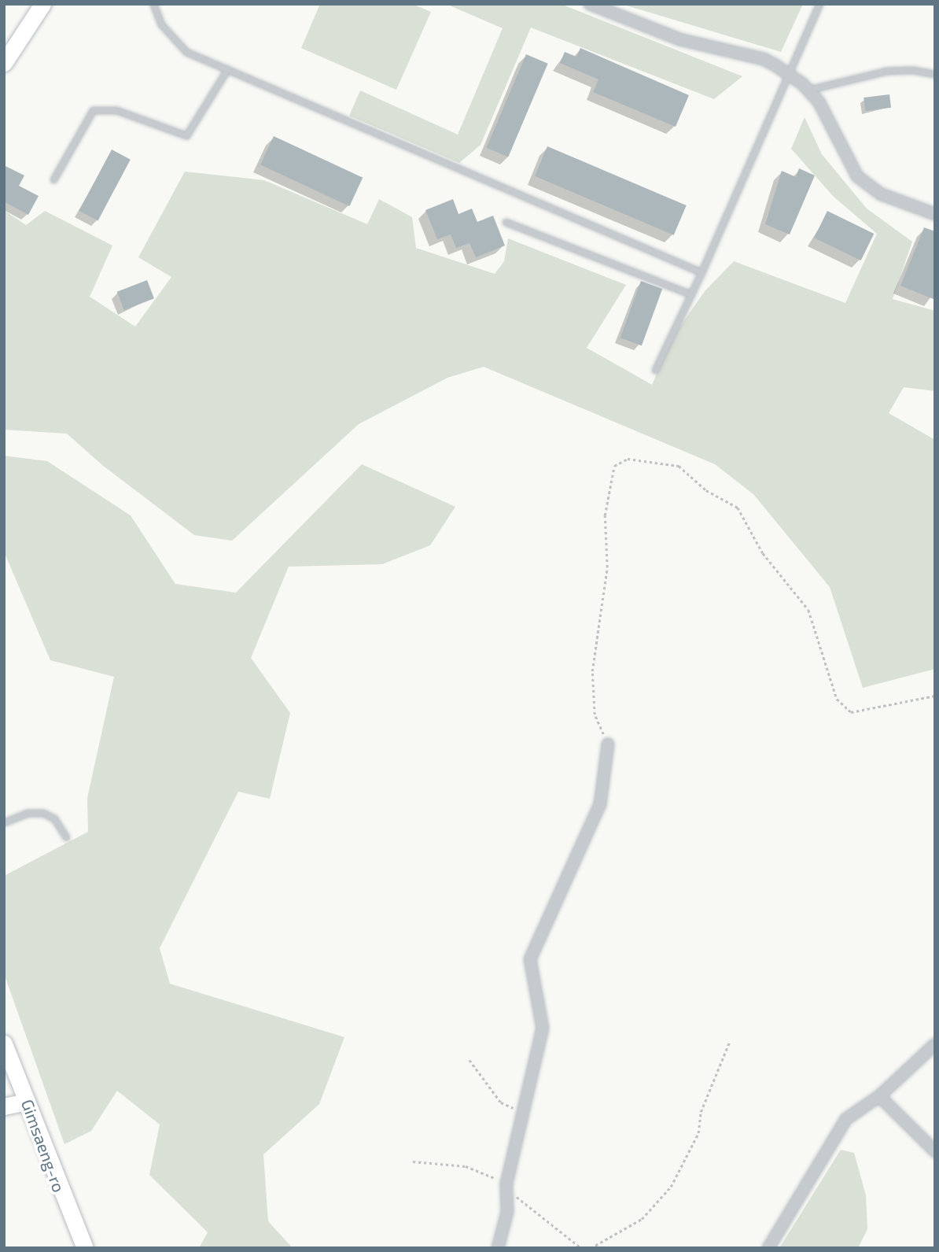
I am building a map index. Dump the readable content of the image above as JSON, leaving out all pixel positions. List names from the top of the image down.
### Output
{
  "streets": {
    "street": ["Gimsaeng-ro"]
  }
}
